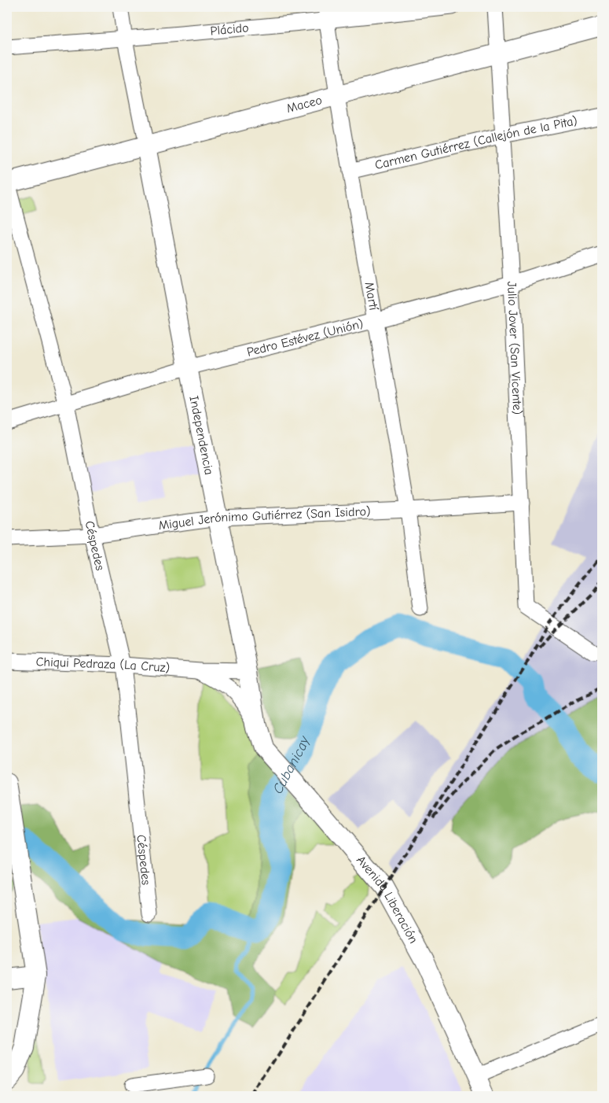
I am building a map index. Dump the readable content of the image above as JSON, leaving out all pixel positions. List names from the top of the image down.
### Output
{
  "streets": {
    "main road": ["Maceo", "Independencia", "Avenida Liberación"],
    "street": [
      "Plácido",
      "Carmen Gutiérrez (Callejón de la Pita)",
      "Martí",
      "Pedro Estévez (Unión)",
      "Julio Jover (San Vicente)",
      "Miguel Jerónimo Gutiérrez (San Isidro)",
      "Céspedes",
      "Chiqui Pedraza (La Cruz)"
    ]
  },
  "crossings": [
    ["Plácido", "Martí"],
    ["Maceo", "Martí"],
    ["Maceo", "Julio Jover (San Vicente)"],
    ["Maceo", "Independencia"],
    ["Maceo", "Céspedes"],
    ["Carmen Gutiérrez (Callejón de la Pita)", "Martí"],
    ["Carmen Gutiérrez (Callejón de la Pita)", "Julio Jover (San Vicente)"],
    ["Martí", "Pedro Estévez (Unión)"],
    ["Martí", "Miguel Jerónimo Gutiérrez (San Isidro)"],
    ["Pedro Estévez (Unión)", "Julio Jover (San Vicente)"],
    ["Pedro Estévez (Unión)", "Independencia"],
    ["Pedro Estévez (Unión)", "Céspedes"],
    ["Julio Jover (San Vicente)", "Miguel Jerónimo Gutiérrez (San Isidro)"],
    ["Independencia", "Miguel Jerónimo Gutiérrez (San Isidro)"],
    ["Independencia", "Chiqui Pedraza (La Cruz)"],
    ["Independencia", "Avenida Liberación"],
    ["Miguel Jerónimo Gutiérrez (San Isidro)", "Céspedes"],
    ["Céspedes", "Chiqui Pedraza (La Cruz)"],
    ["Chiqui Pedraza (La Cruz)", "Avenida Liberación"]
  ],
  "water": ["Cubanicay"]
}
